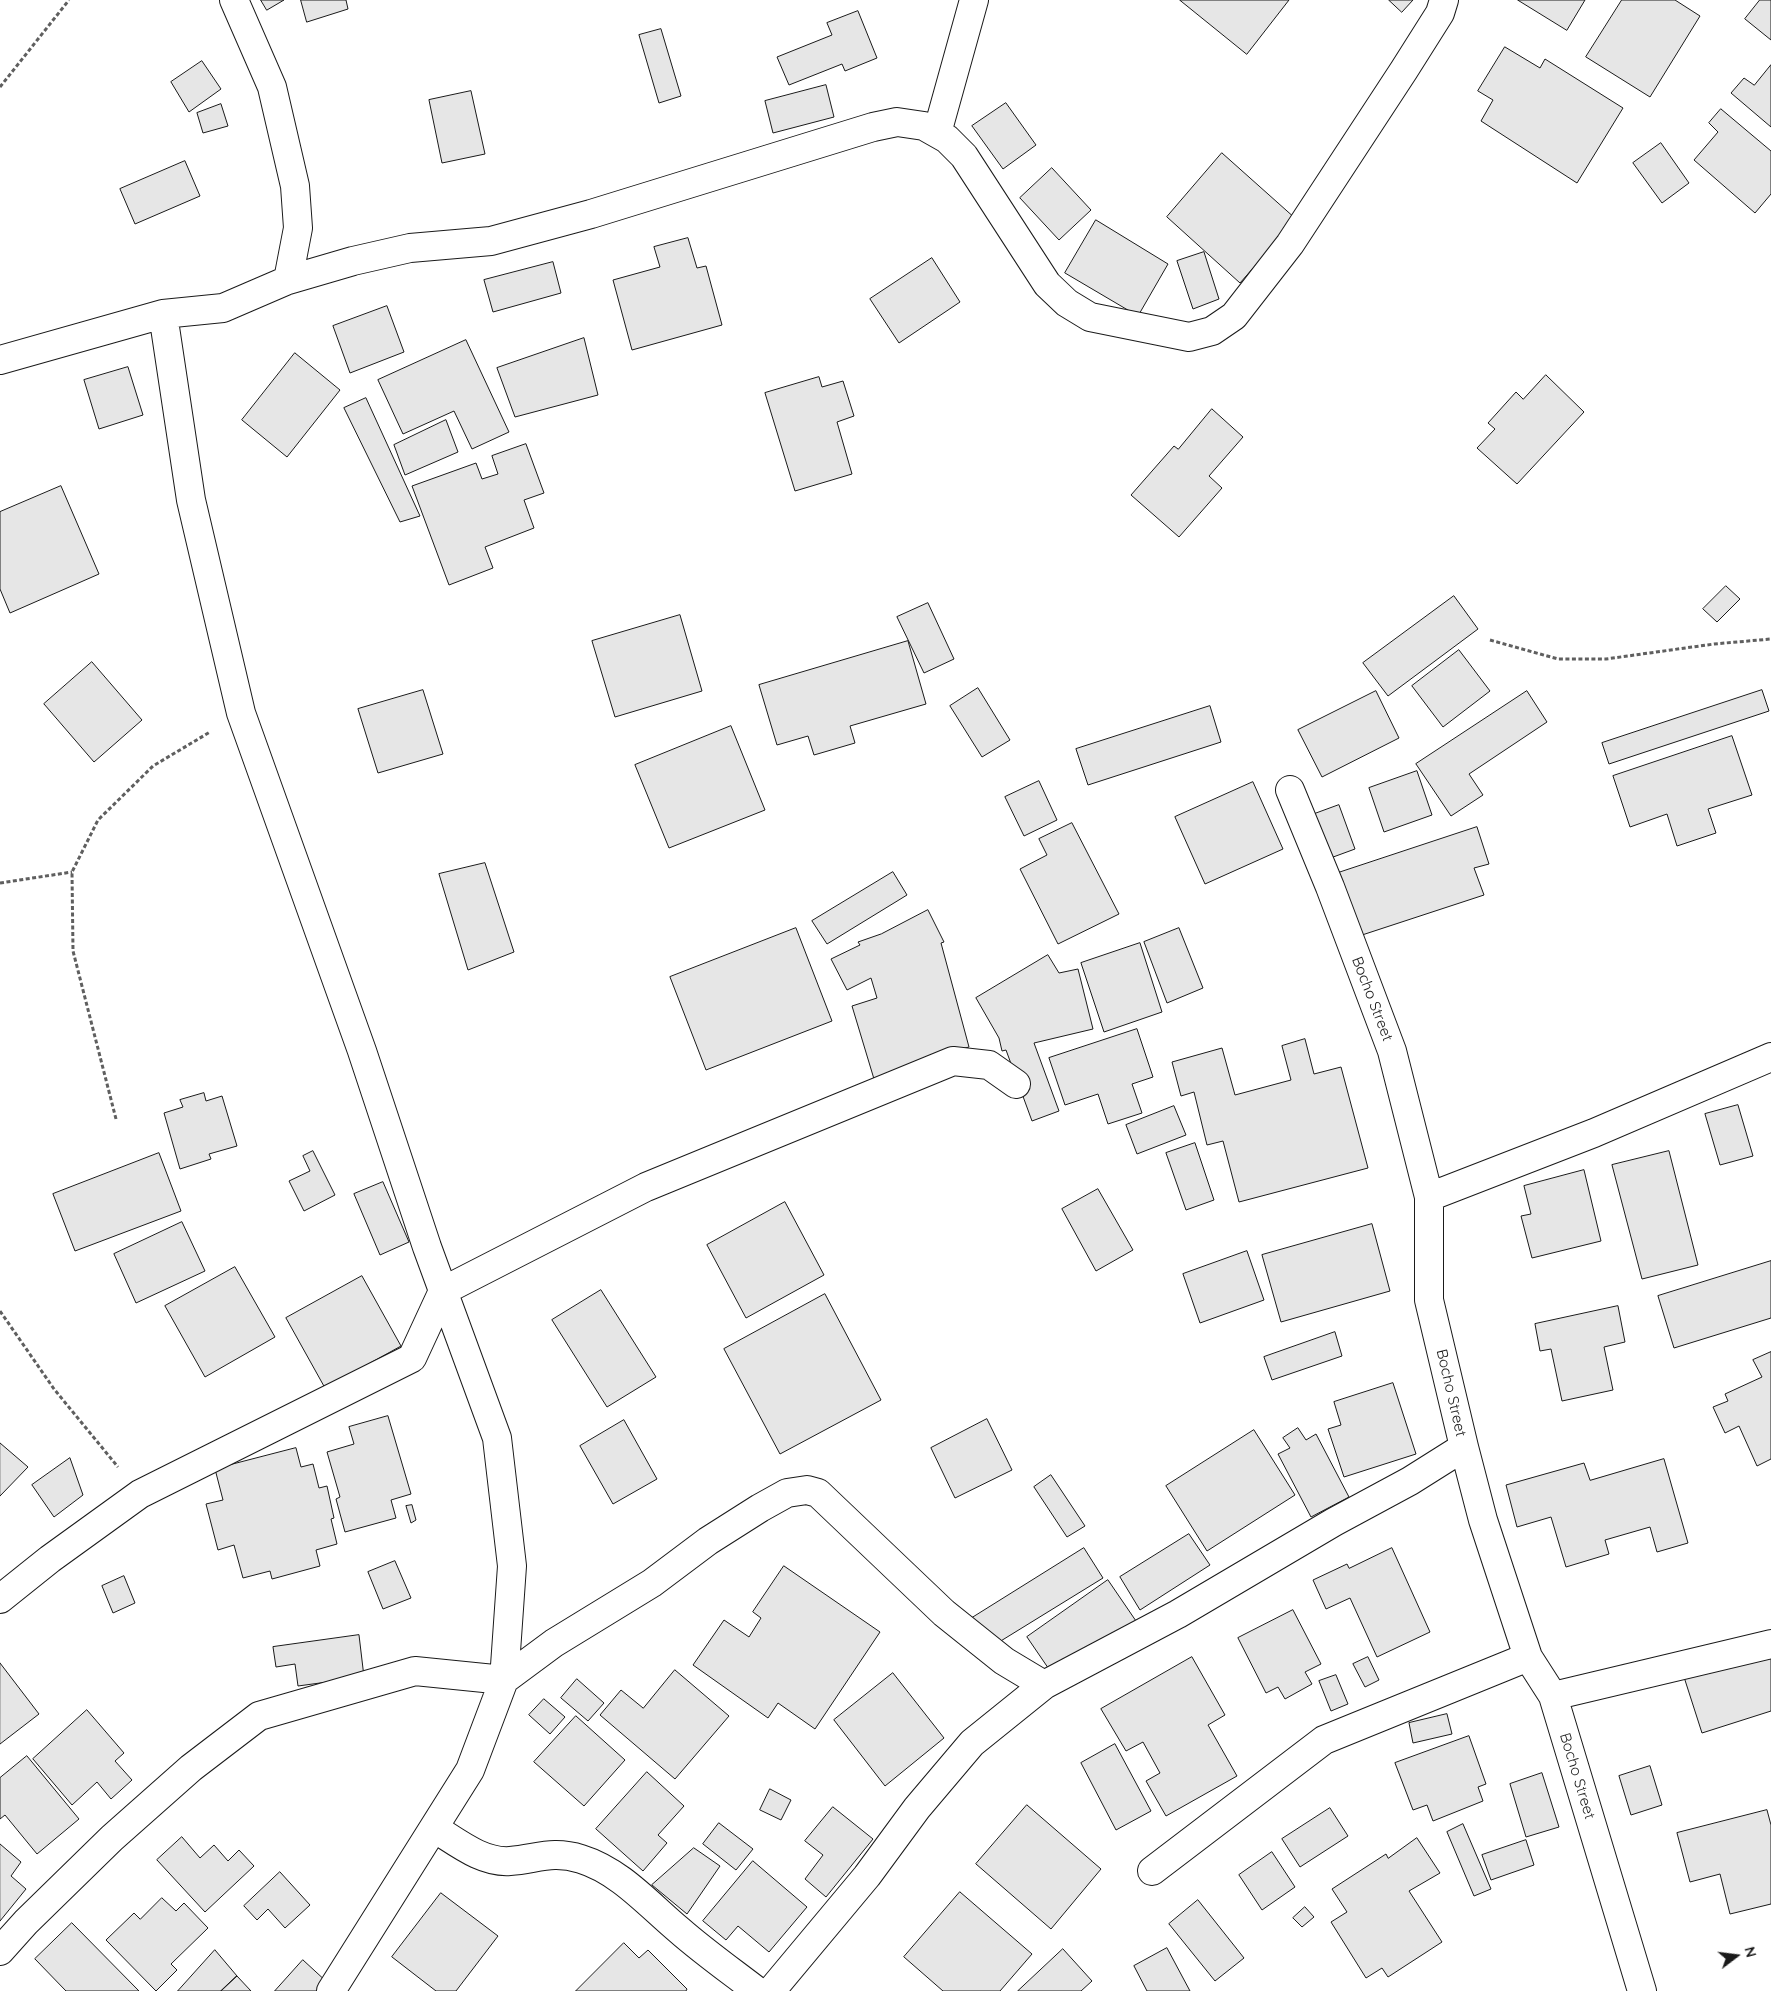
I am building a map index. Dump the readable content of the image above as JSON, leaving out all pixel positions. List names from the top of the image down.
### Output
{
  "streets": {
    "street": ["Bocho Street"]
  },
  "north": "right"
}
